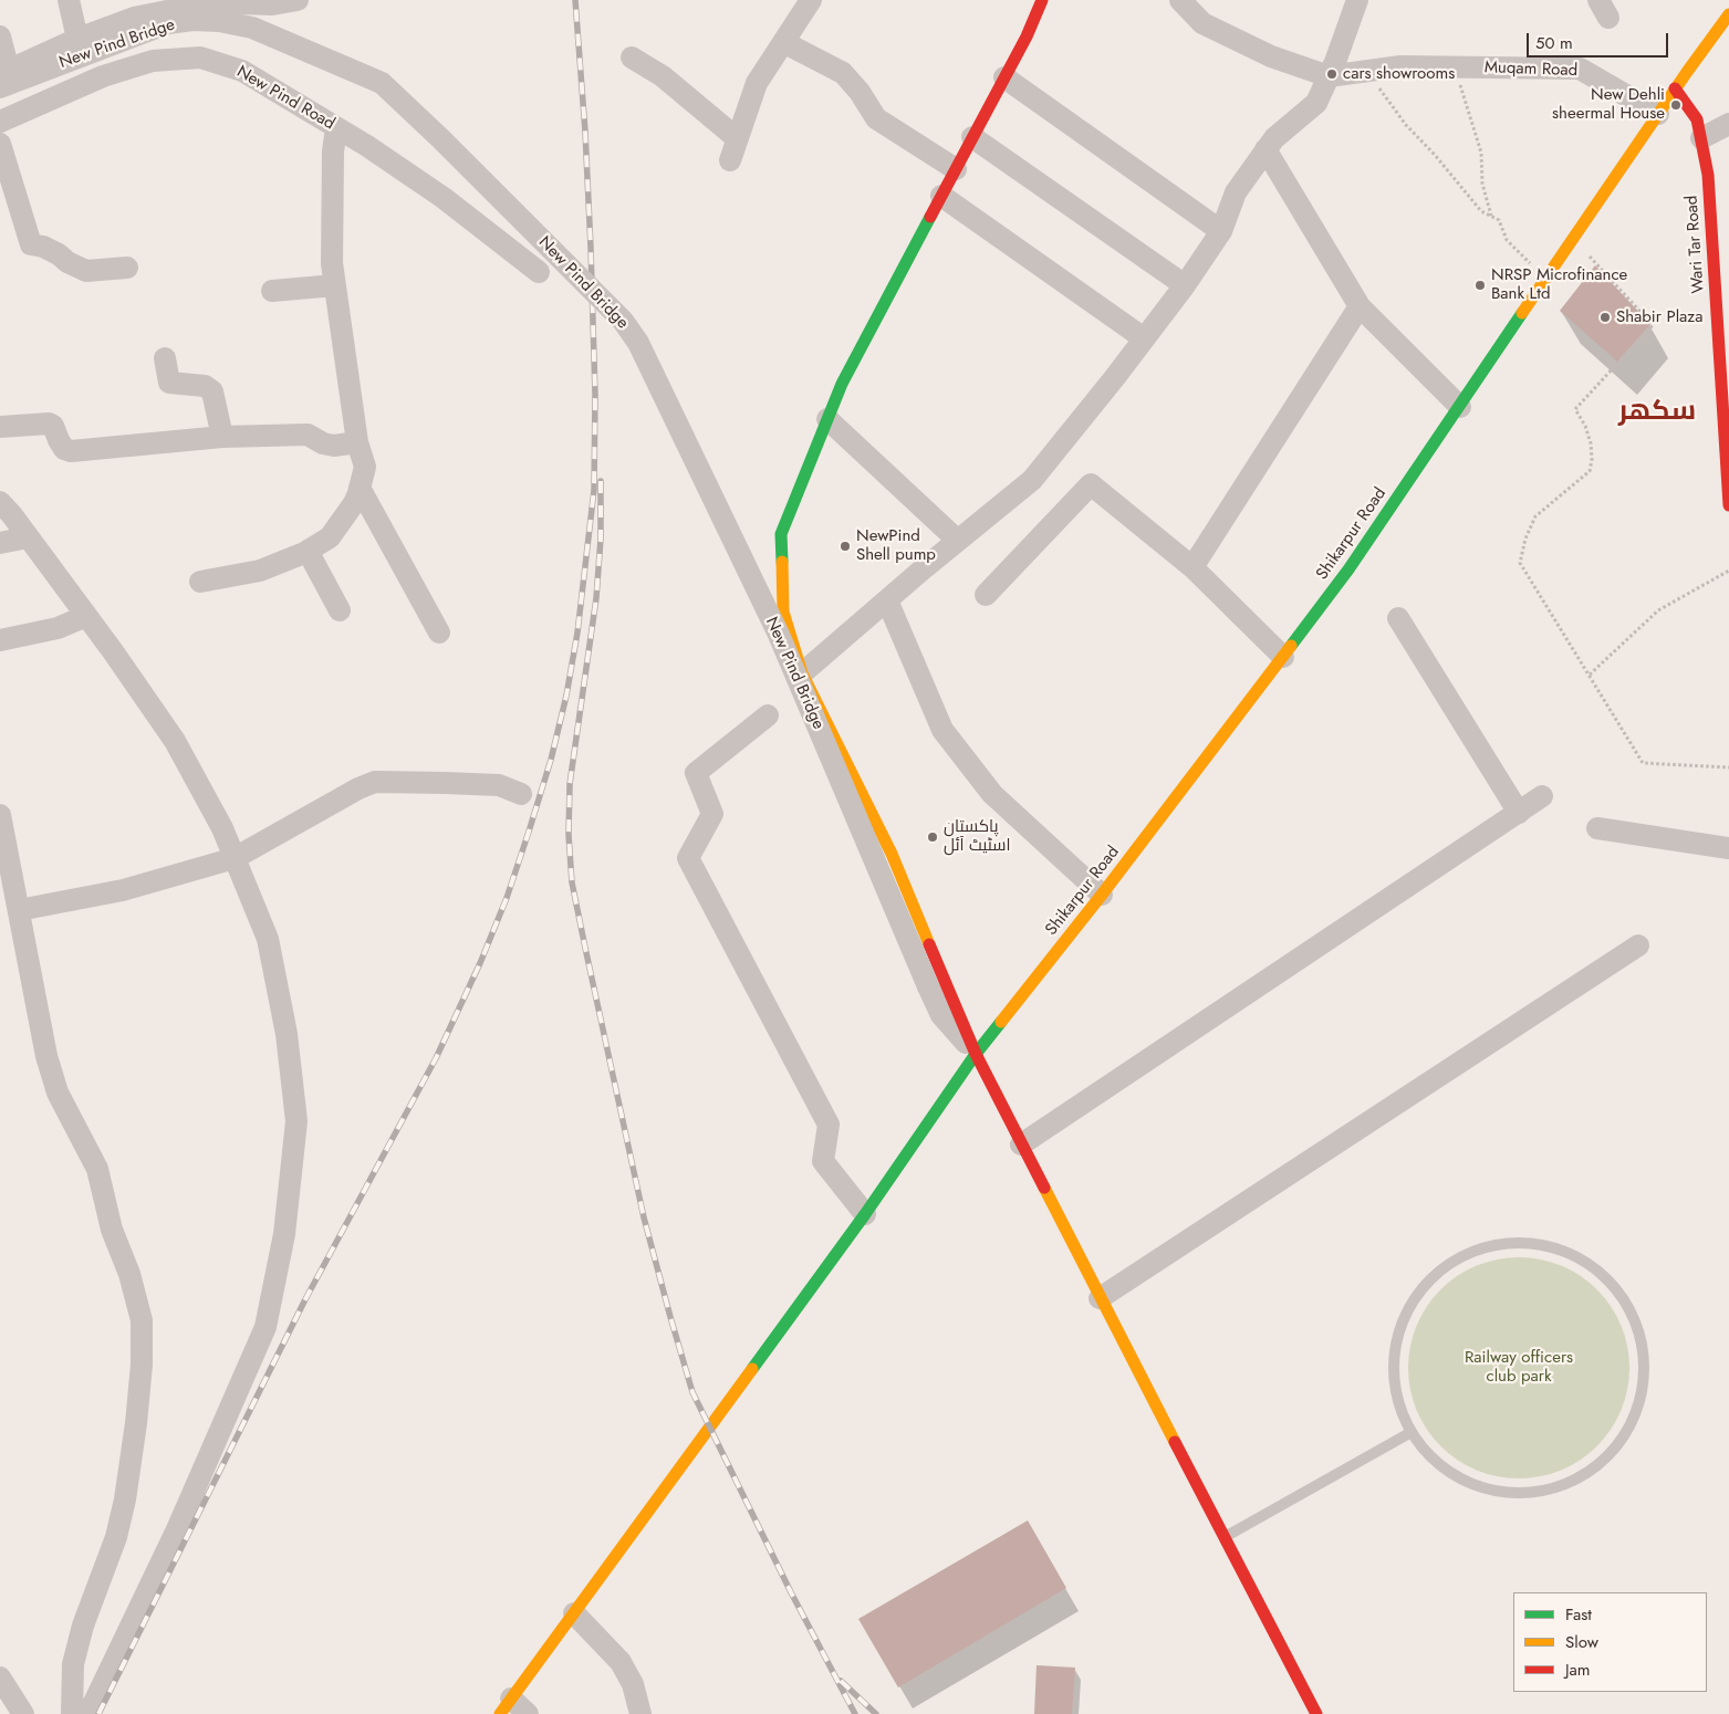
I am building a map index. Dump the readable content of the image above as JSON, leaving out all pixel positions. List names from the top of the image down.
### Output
{
  "streets": {
    "main road": ["Wari Tar Road", "Shikarpur Road"],
    "street": ["New Pind Bridge", "Muqam Road", "New Pind Road"]
  },
  "crossings": [
    ["New Pind Bridge", "Shikarpur Road"],
    ["Muqam Road", "Shikarpur Road"],
    ["Wari Tar Road", "Shikarpur Road"]
  ],
  "districts": ["سکھر"],
  "parks": ["Railway officers club park"],
  "places": [
    "cars showrooms",
    "New Dehli sheermal House",
    "NRSP Microfinance Bank Ltd",
    "Shabir Plaza",
    "NewPind Shell pump",
    "پاکستان اسٹیٹ آئل"
  ],
  "legend": ["Fast", "Slow", "Jam"],
  "scale_bar": "50 m"
}
